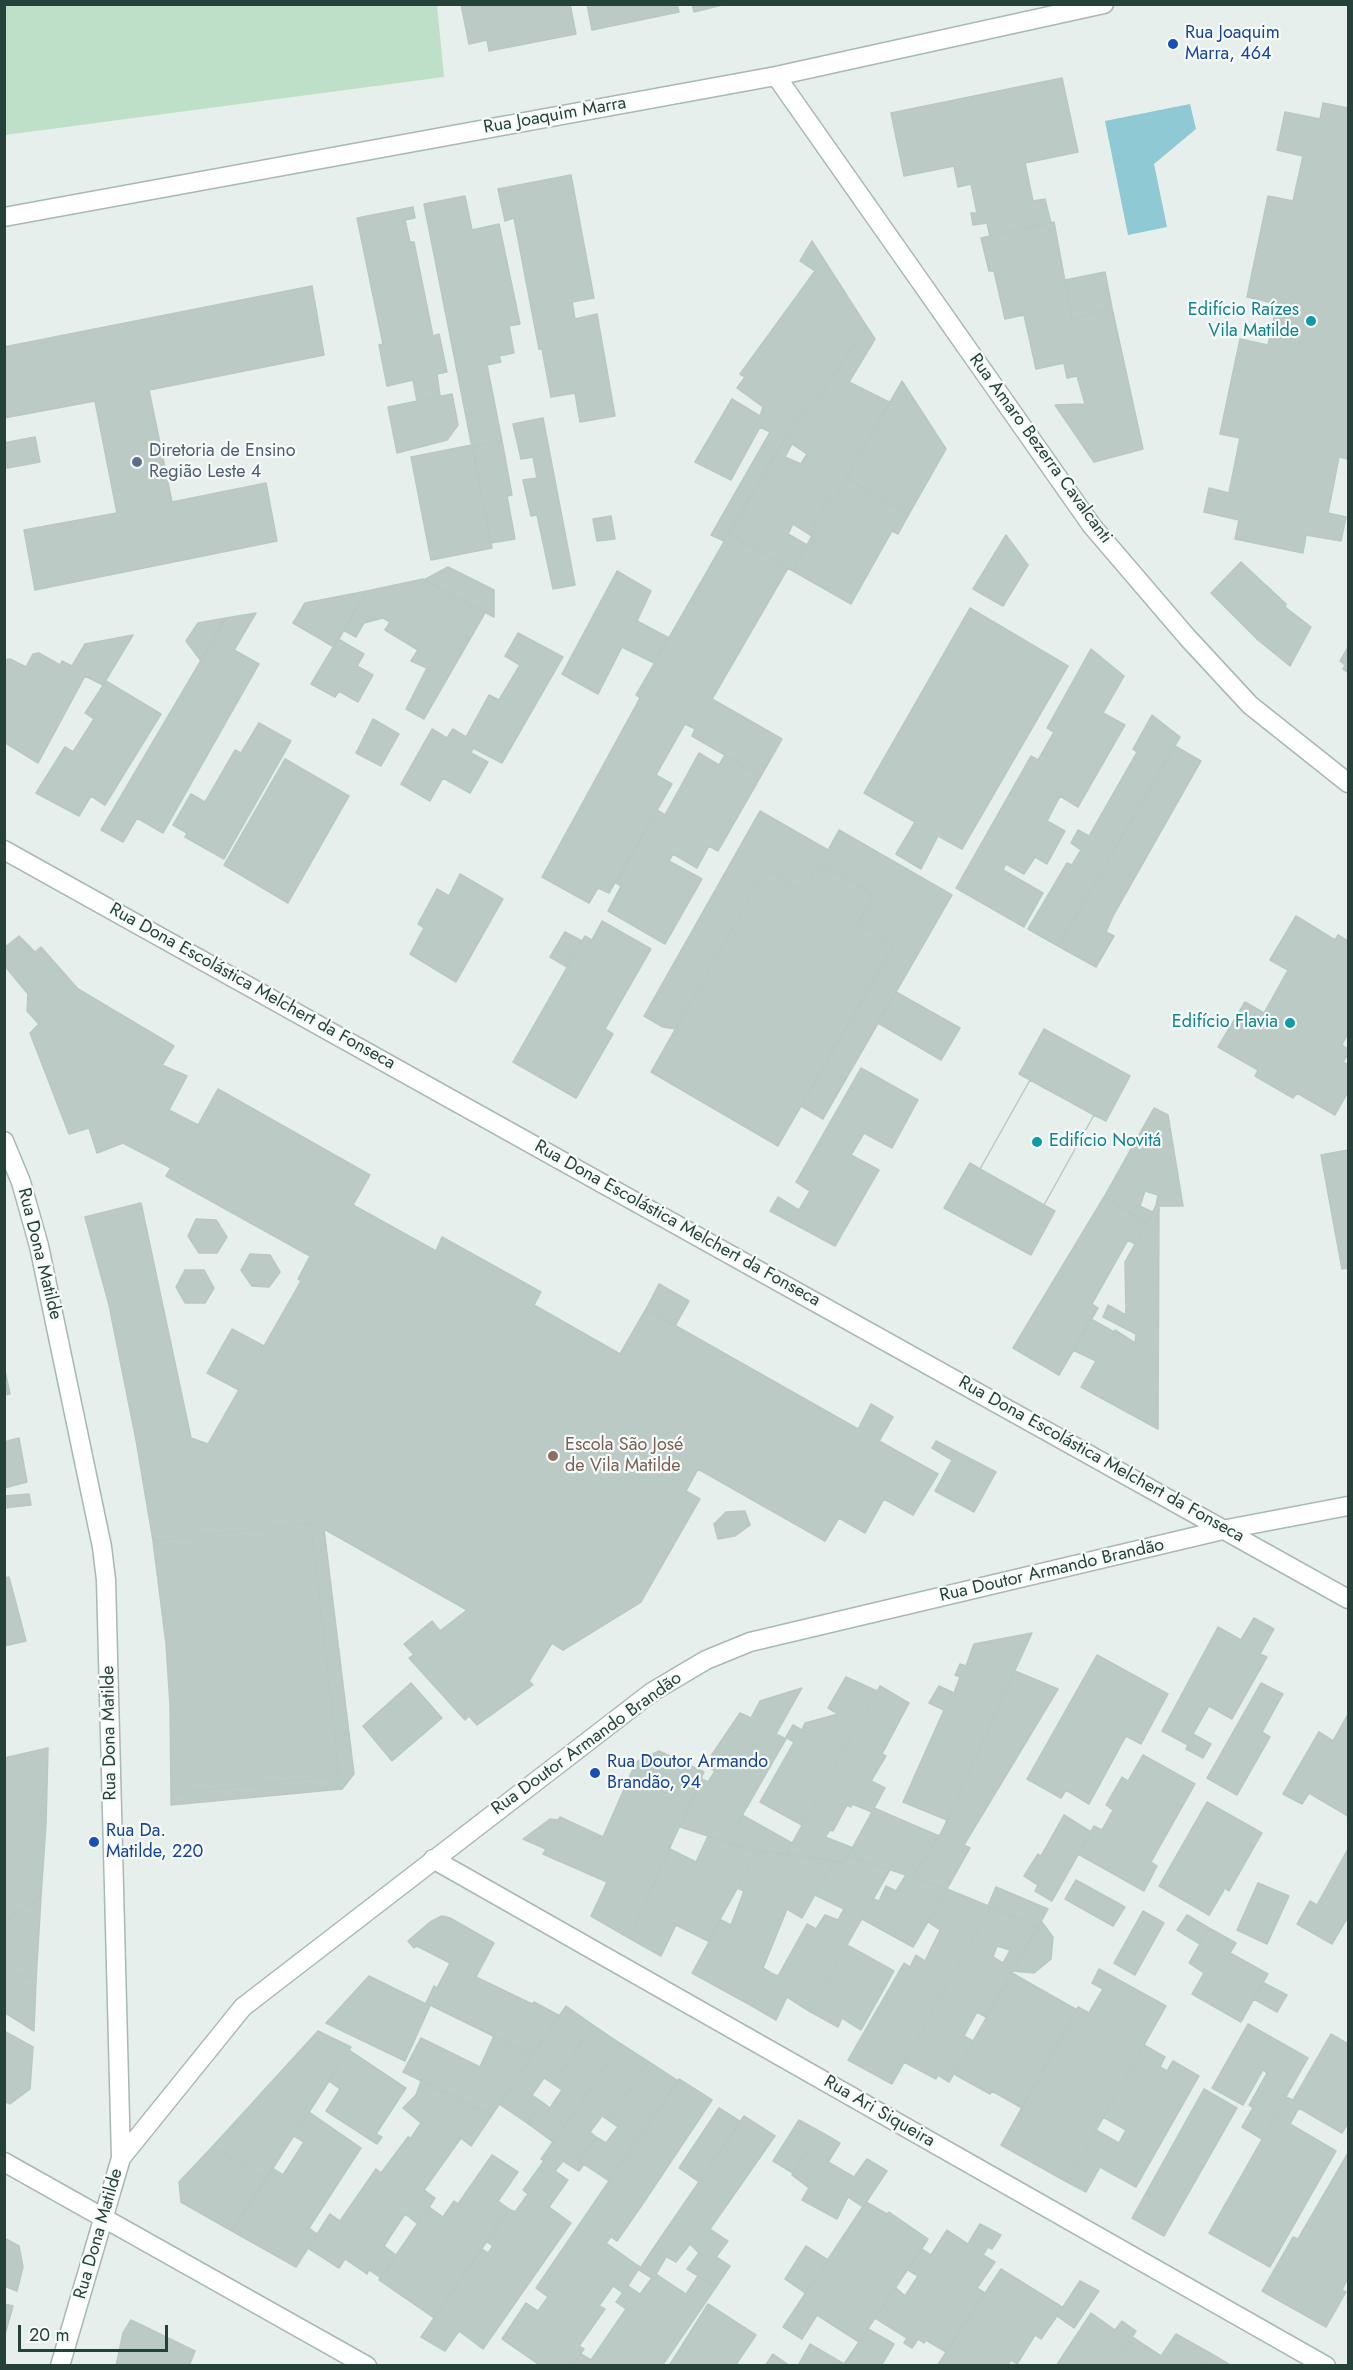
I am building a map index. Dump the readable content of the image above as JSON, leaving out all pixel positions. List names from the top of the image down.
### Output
{
  "streets": {
    "street": [
      "Rua Joaquim Marra",
      "Rua Amaro Bezerra Cavalcanti",
      "Rua Dona Escolástica Melchert da Fonseca",
      "Rua Dona Matilde",
      "Rua Doutor Armando Brandão",
      "Rua Ari Siqueira"
    ]
  },
  "crossings": [
    ["Rua Joaquim Marra", "Rua Amaro Bezerra Cavalcanti"],
    ["Rua Dona Escolástica Melchert da Fonseca", "Rua Doutor Armando Brandão"],
    ["Rua Dona Matilde", "Rua Doutor Armando Brandão"],
    ["Rua Doutor Armando Brandão", "Rua Ari Siqueira"]
  ],
  "places": [
    "Rua Joaquim Marra, 464",
    "Edifício Raízes Vila Matilde",
    "Diretoria de Ensino Região Leste 4",
    "Edifício Flavia",
    "Edifício Novitá",
    "Escola São José de Vila Matilde",
    "Rua Doutor Armando Brandão, 94",
    "Rua Da. Matilde, 220"
  ],
  "scale_bar": "20 m"
}
